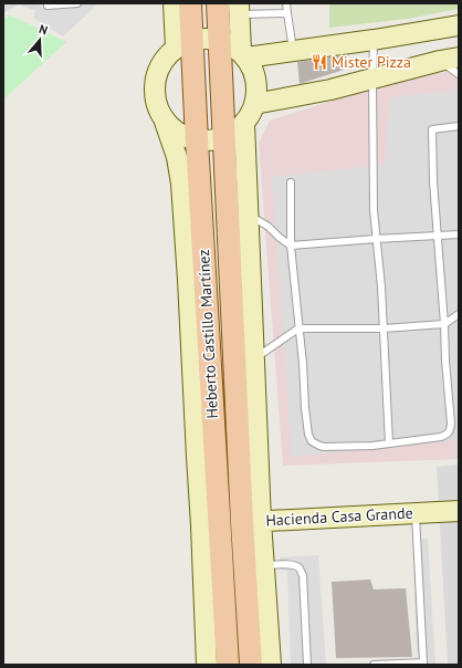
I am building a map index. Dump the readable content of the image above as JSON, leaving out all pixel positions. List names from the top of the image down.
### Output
{
  "streets": {
    "main road": ["Heberto Castillo Martínez"],
    "street": ["Hacienda Casa Grande"]
  },
  "crossings": [
    ["Heberto Castillo Martínez", "Hacienda Casa Grande"]
  ],
  "places": {
    "restaurant": ["Mister Pizza"]
  },
  "north": "top"
}
